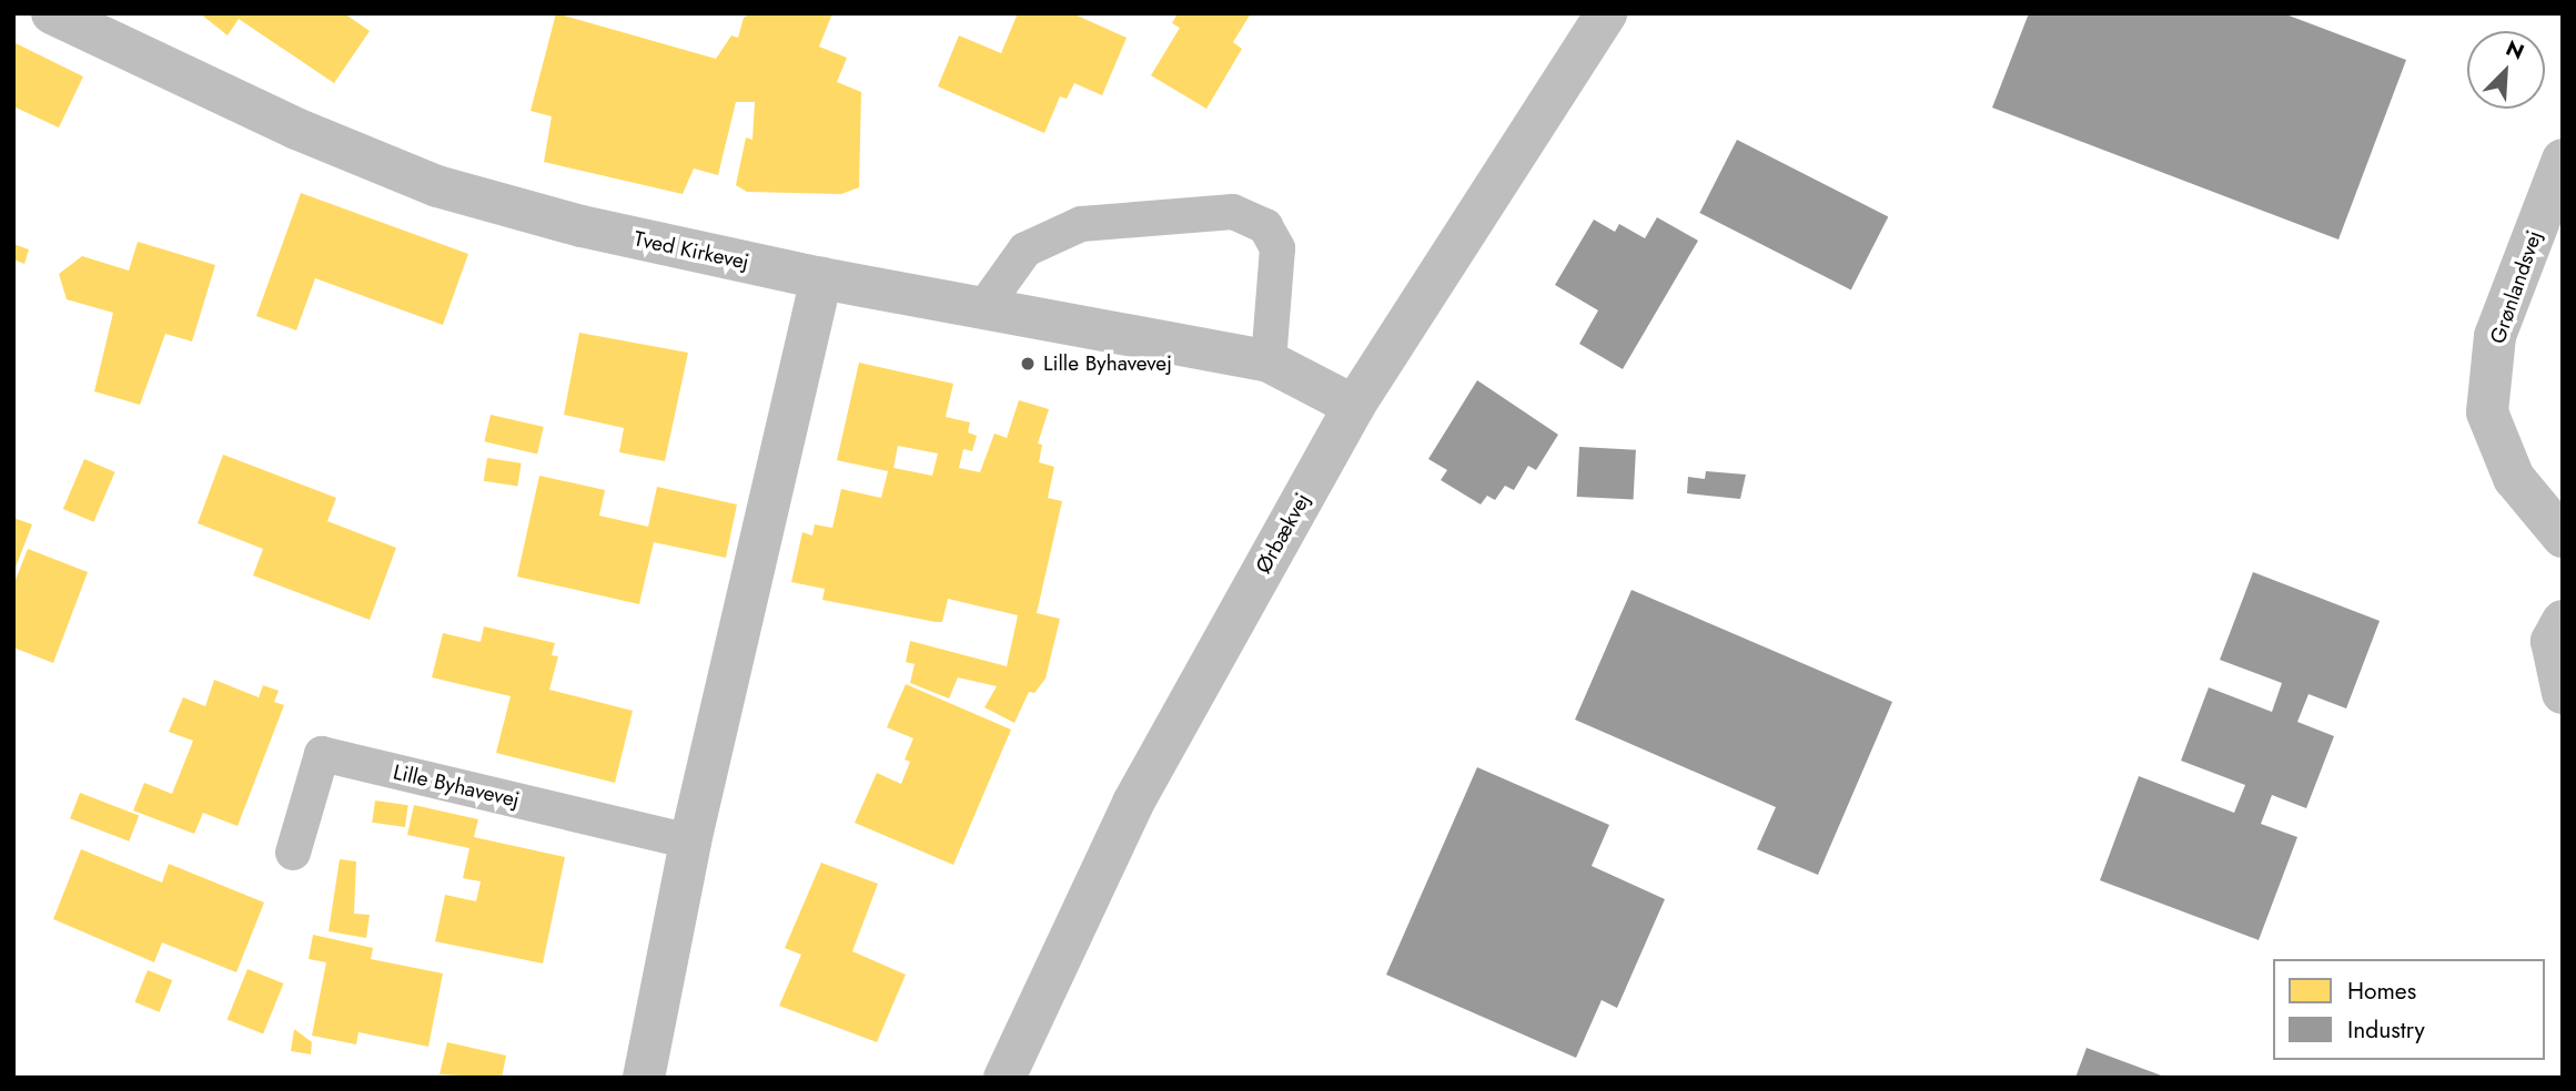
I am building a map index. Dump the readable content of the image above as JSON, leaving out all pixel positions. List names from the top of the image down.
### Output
{
  "streets": {
    "street": ["Tved Kirkevej", "Grønlandsvej", "Ørbækvej"],
    "lane": ["Lille Byhavevej"]
  },
  "crossings": [
    ["Tved Kirkevej", "Ørbækvej"]
  ],
  "places": ["Lille Byhavevej"],
  "legend": ["Homes", "Industry"],
  "north": "top right"
}
